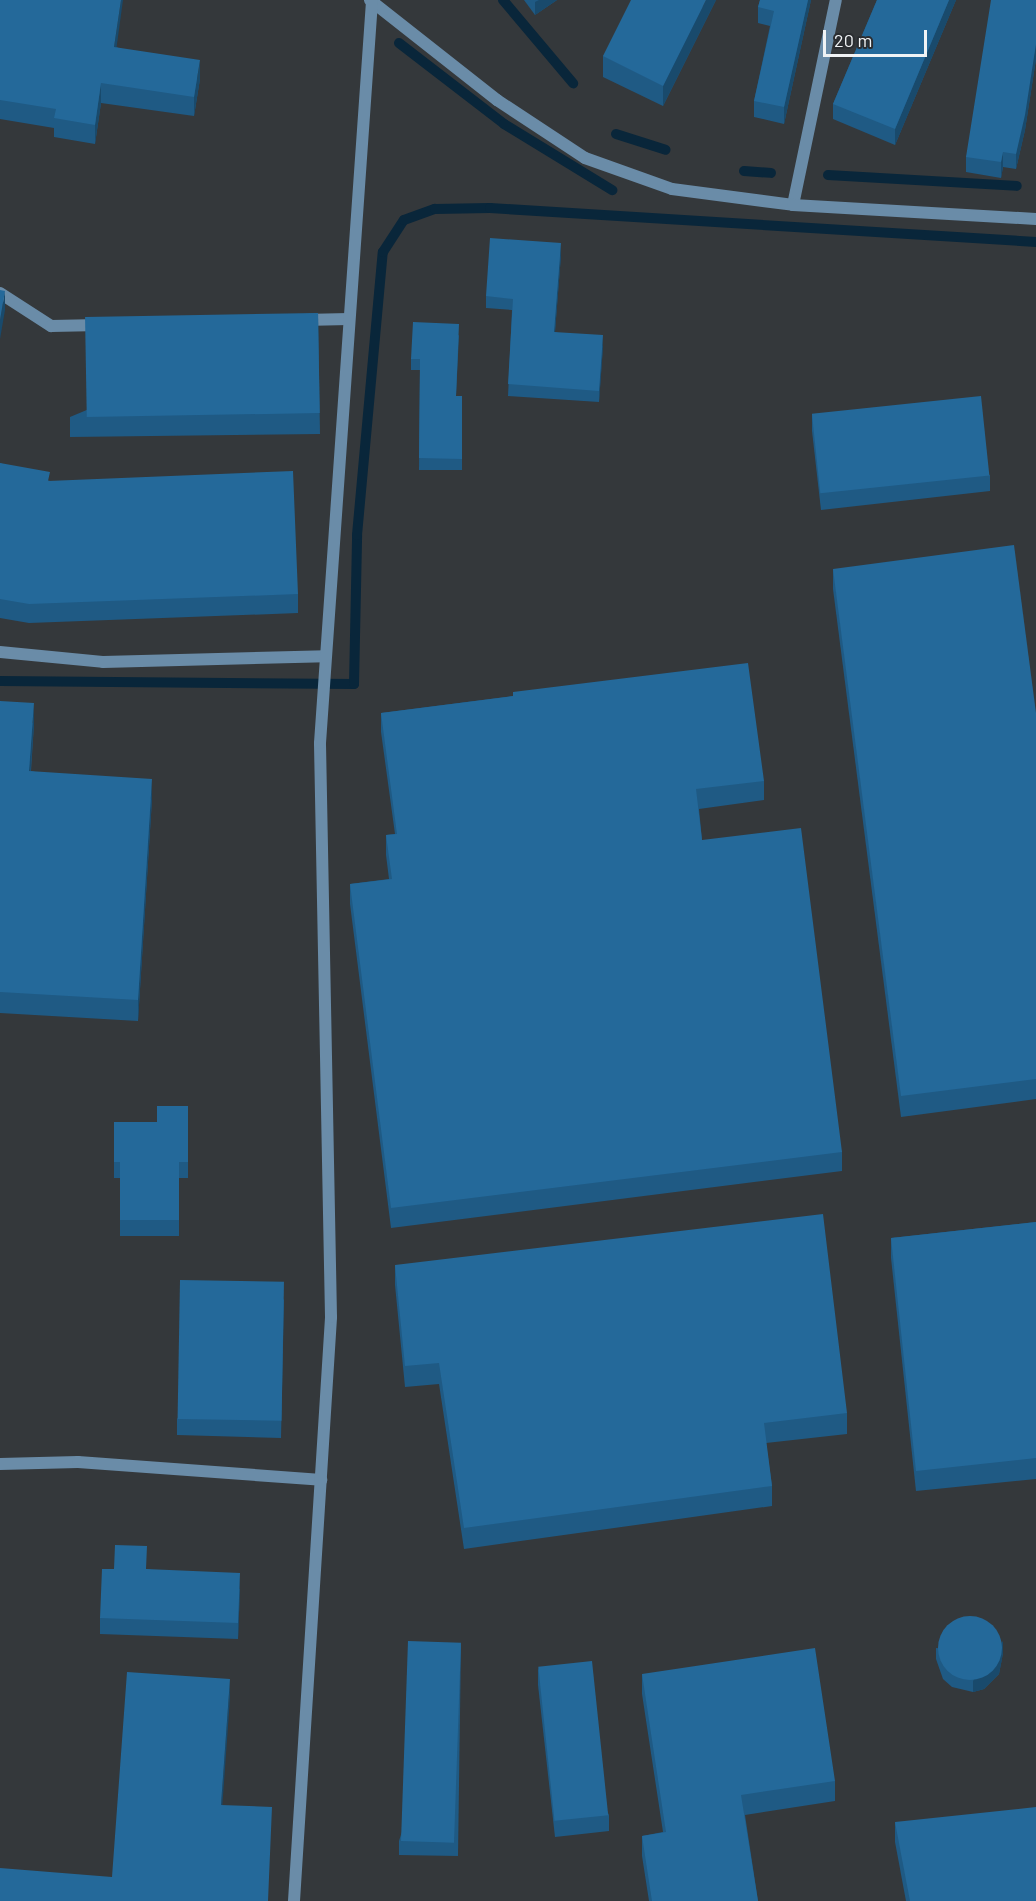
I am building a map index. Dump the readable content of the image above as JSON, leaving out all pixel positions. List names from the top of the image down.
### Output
{
  "scale_bar": "20 m"
}
